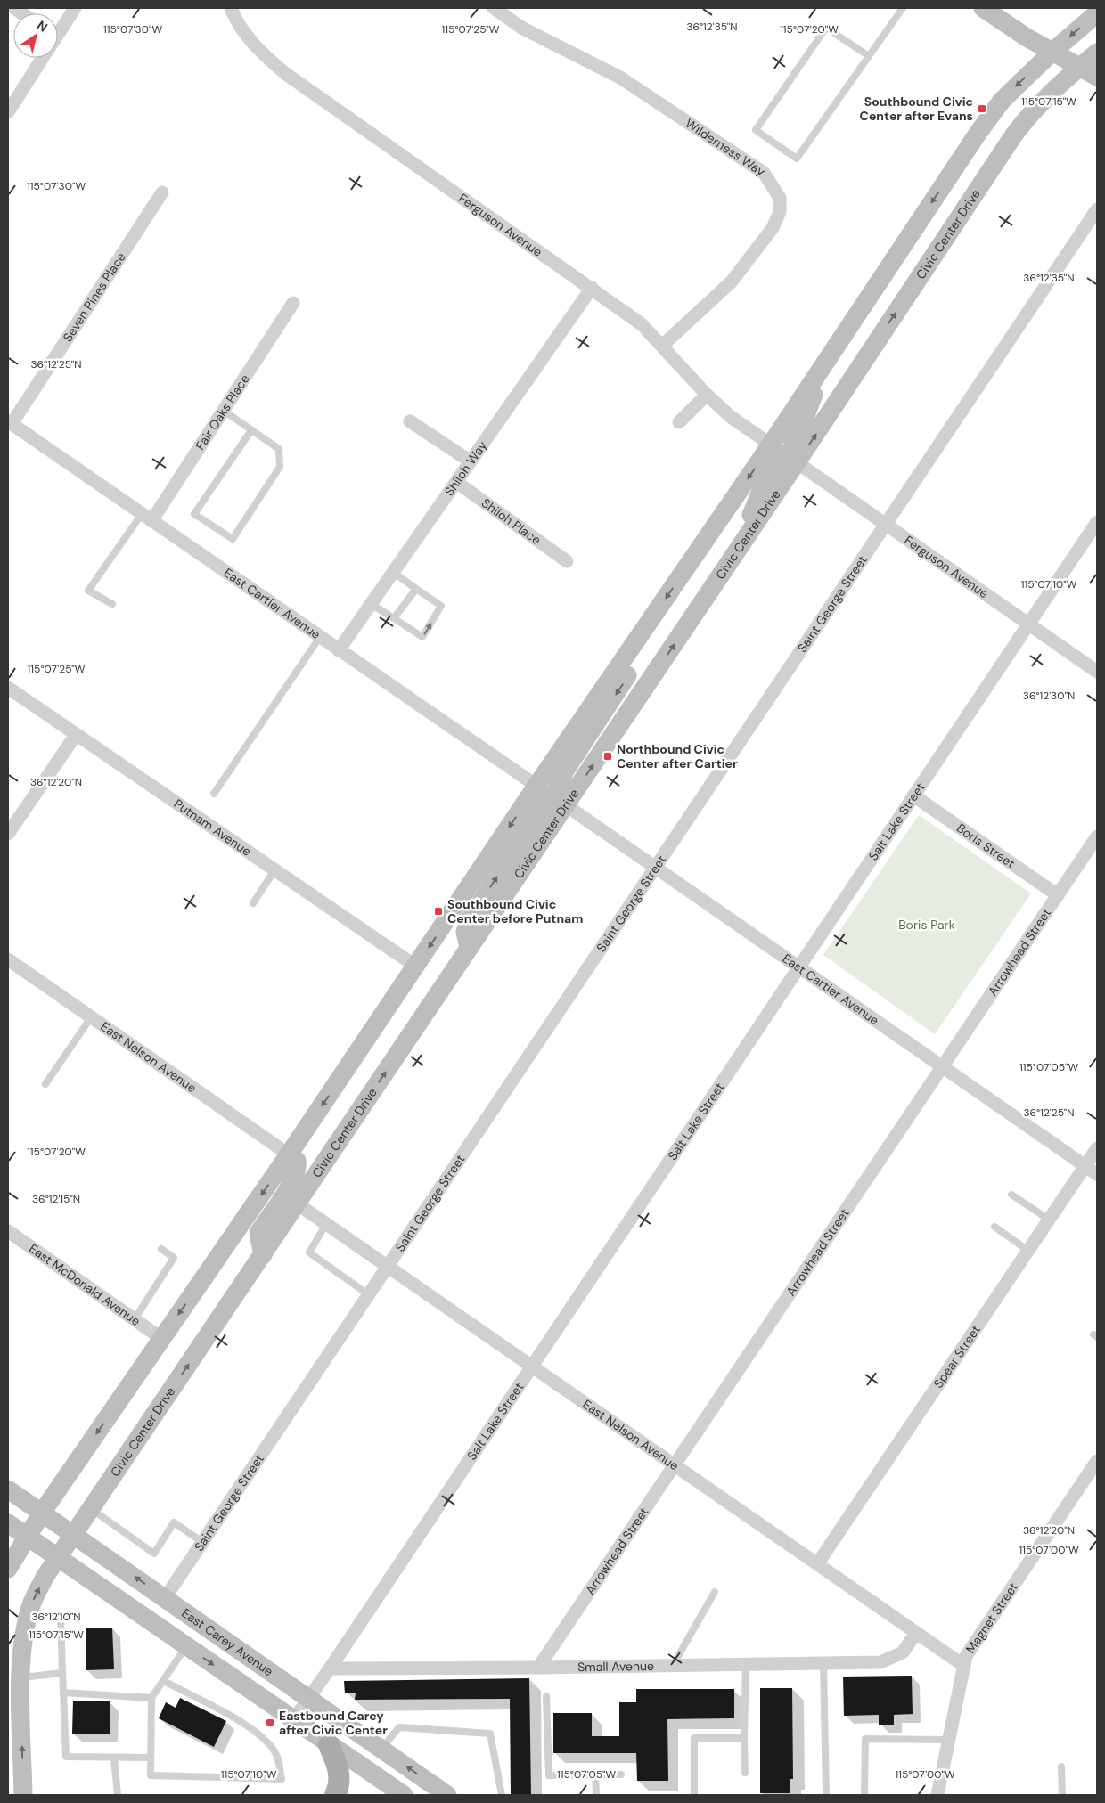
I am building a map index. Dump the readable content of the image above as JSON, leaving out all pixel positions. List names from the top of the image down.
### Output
{
  "streets": {
    "main road": ["Civic Center Drive", "East Carey Avenue"],
    "street": [
      "Wilderness Way",
      "Ferguson Avenue",
      "Seven Pines Place",
      "Fair Oaks Place",
      "Shiloh Way",
      "Shiloh Place",
      "East Cartier Avenue",
      "Saint George Street",
      "Salt Lake Street",
      "Putnam Avenue",
      "Boris Street",
      "Arrowhead Street",
      "East Nelson Avenue",
      "East McDonald Avenue",
      "Spear Street",
      "Magnet Street",
      "Small Avenue"
    ]
  },
  "crossings": [
    ["Wilderness Way", "Ferguson Avenue"],
    ["Ferguson Avenue", "Civic Center Drive"],
    ["Ferguson Avenue", "Shiloh Way"],
    ["Ferguson Avenue", "Saint George Street"],
    ["Ferguson Avenue", "Salt Lake Street"],
    ["Civic Center Drive", "East Cartier Avenue"],
    ["Civic Center Drive", "East Nelson Avenue"],
    ["Civic Center Drive", "East Carey Avenue"],
    ["Seven Pines Place", "East Cartier Avenue"],
    ["Fair Oaks Place", "East Cartier Avenue"],
    ["Shiloh Way", "Shiloh Place"],
    ["Shiloh Way", "East Cartier Avenue"],
    ["East Cartier Avenue", "Saint George Street"],
    ["East Cartier Avenue", "Salt Lake Street"],
    ["East Cartier Avenue", "Arrowhead Street"],
    ["East Cartier Avenue", "Spear Street"],
    ["Saint George Street", "East Nelson Avenue"],
    ["Saint George Street", "East Carey Avenue"],
    ["Salt Lake Street", "Boris Street"],
    ["Salt Lake Street", "East Nelson Avenue"],
    ["Salt Lake Street", "East Carey Avenue"],
    ["Salt Lake Street", "Small Avenue"],
    ["Boris Street", "Arrowhead Street"],
    ["Arrowhead Street", "East Nelson Avenue"],
    ["Arrowhead Street", "Small Avenue"],
    ["East Nelson Avenue", "Spear Street"],
    ["East Nelson Avenue", "Magnet Street"],
    ["East Nelson Avenue", "Small Avenue"]
  ],
  "parks": ["Boris Park"],
  "places": {
    "transit": [
      "Southbound Civic Center after Evans",
      "Northbound Civic Center after Cartier",
      "Southbound Civic Center before Putnam",
      "Eastbound Carey after Civic Center"
    ]
  },
  "north": "top right",
  "coordinates": [
    "36°12'35\"N",
    "115°07'30\"W",
    "115°07'25\"W",
    "115°07'20\"W",
    "115°07'15\"W",
    "36°12'25\"N",
    "115°07'10\"W",
    "36°12'30\"N",
    "36°12'20\"N",
    "115°07'05\"W",
    "36°12'15\"N",
    "115°07'00\"W",
    "36°12'10\"N"
  ]
}
